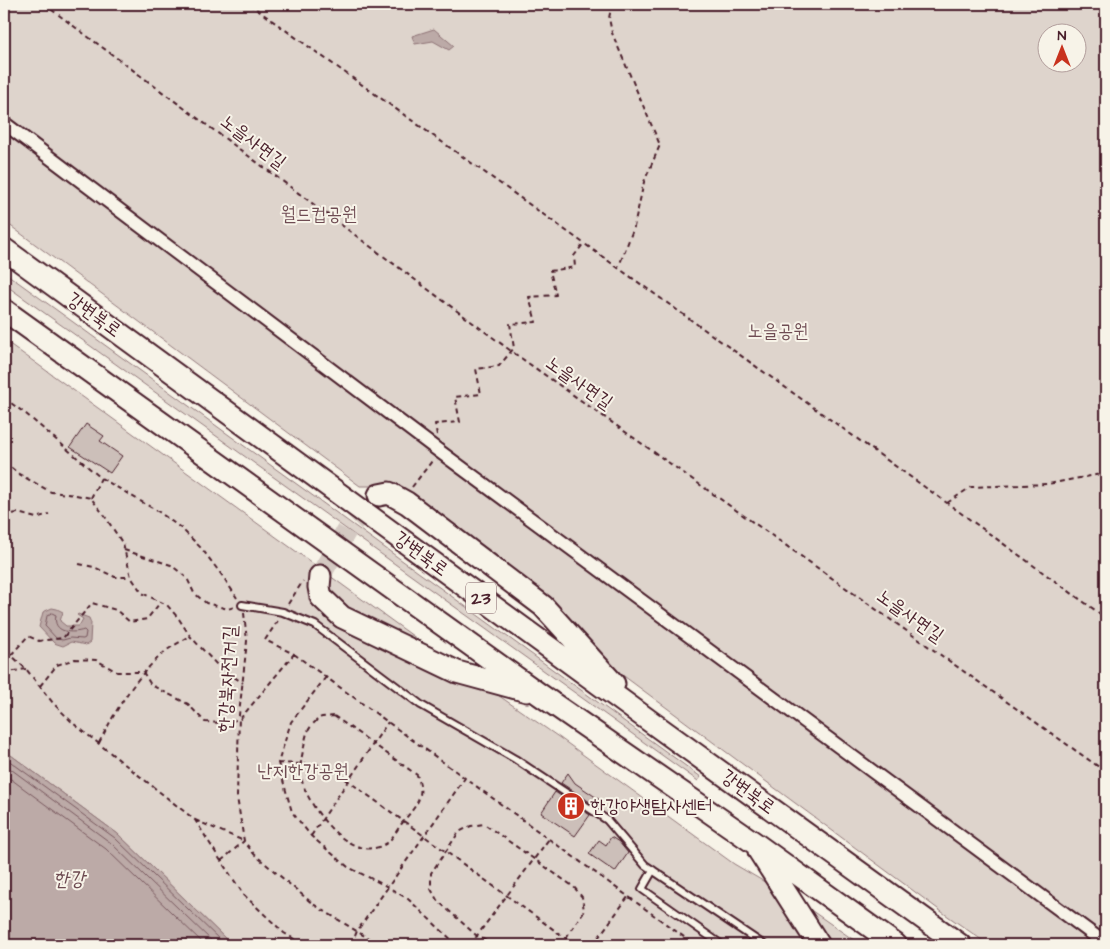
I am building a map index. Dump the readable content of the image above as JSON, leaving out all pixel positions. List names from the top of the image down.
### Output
{
  "streets": {
    "highway": ["강변북로", "23"],
    "path": ["노을사면길", "한강북자전거길"]
  },
  "water": ["한강"],
  "parks": ["월드컵공원", "노을공원", "난지한강공원"],
  "places": {
    "building": ["한강야생탐사센터"]
  },
  "north": "top"
}
